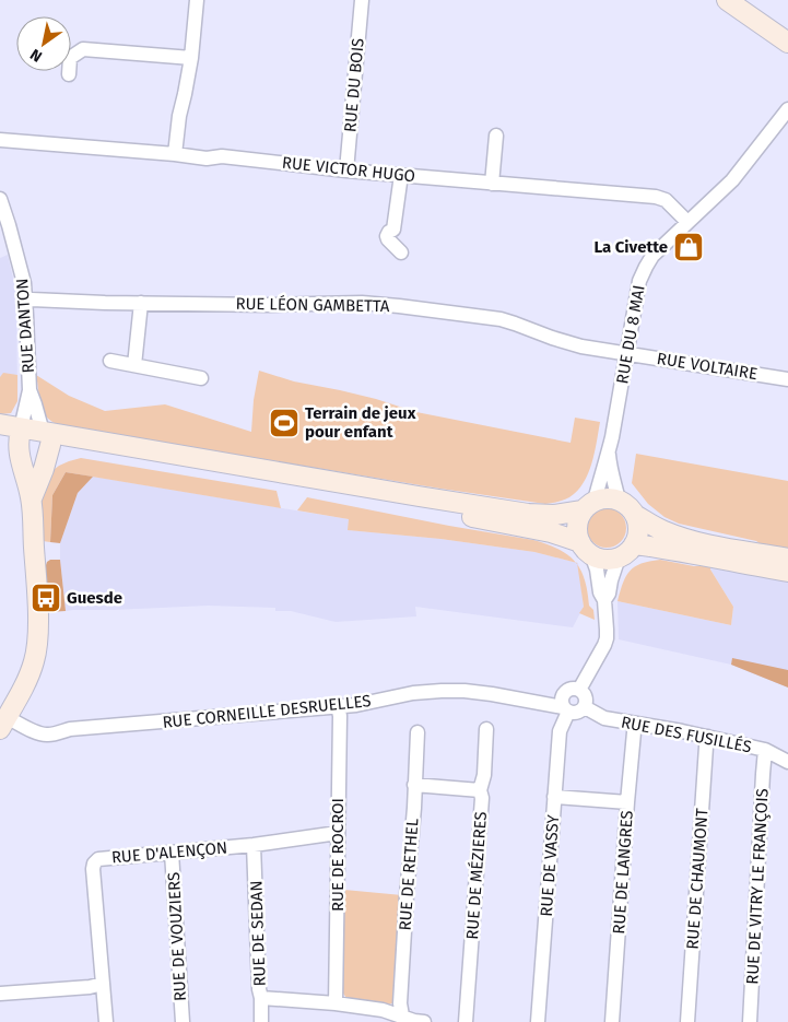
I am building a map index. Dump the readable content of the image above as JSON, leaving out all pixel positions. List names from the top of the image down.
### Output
{
  "streets": {
    "street": [
      "RUE DU BOIS",
      "RUE VICTOR HUGO",
      "RUE LÉON GAMBETTA",
      "RUE DANTON",
      "RUE DU 8 MAI",
      "RUE VOLTAIRE",
      "RUE CORNEILLE DESRUELLES",
      "RUE DES FUSILLÉS",
      "RUE D'ALENÇON",
      "RUE DE ROCROI",
      "RUE DE VASSY",
      "RUE DE LANGRES",
      "RUE DE RETHEL",
      "RUE DE MÉZIERES",
      "RUE DE CHAUMONT",
      "RUE DE VITRY LE FRANÇOIS",
      "RUE DE SEDAN",
      "RUE DE VOUZIERS"
    ]
  },
  "crossings": [
    ["RUE DU BOIS", "RUE VICTOR HUGO"],
    ["RUE VICTOR HUGO", "RUE DU 8 MAI"],
    ["RUE LÉON GAMBETTA", "RUE DANTON"],
    ["RUE LÉON GAMBETTA", "RUE DU 8 MAI"],
    ["RUE LÉON GAMBETTA", "RUE VOLTAIRE"],
    ["RUE DU 8 MAI", "RUE VOLTAIRE"],
    ["RUE CORNEILLE DESRUELLES", "RUE DES FUSILLÉS"],
    ["RUE CORNEILLE DESRUELLES", "RUE DE ROCROI"],
    ["RUE CORNEILLE DESRUELLES", "RUE DE VASSY"],
    ["RUE DES FUSILLÉS", "RUE DE VASSY"],
    ["RUE DES FUSILLÉS", "RUE DE LANGRES"],
    ["RUE DES FUSILLÉS", "RUE DE CHAUMONT"],
    ["RUE DES FUSILLÉS", "RUE DE VITRY LE FRANÇOIS"],
    ["RUE D'ALENÇON", "RUE DE ROCROI"],
    ["RUE D'ALENÇON", "RUE DE SEDAN"],
    ["RUE D'ALENÇON", "RUE DE VOUZIERS"]
  ],
  "places": {
    "shop": ["La Civette"],
    "sports": ["Terrain de jeux pour enfant"],
    "bus stop": ["Guesde"]
  },
  "north": "bottom left"
}
